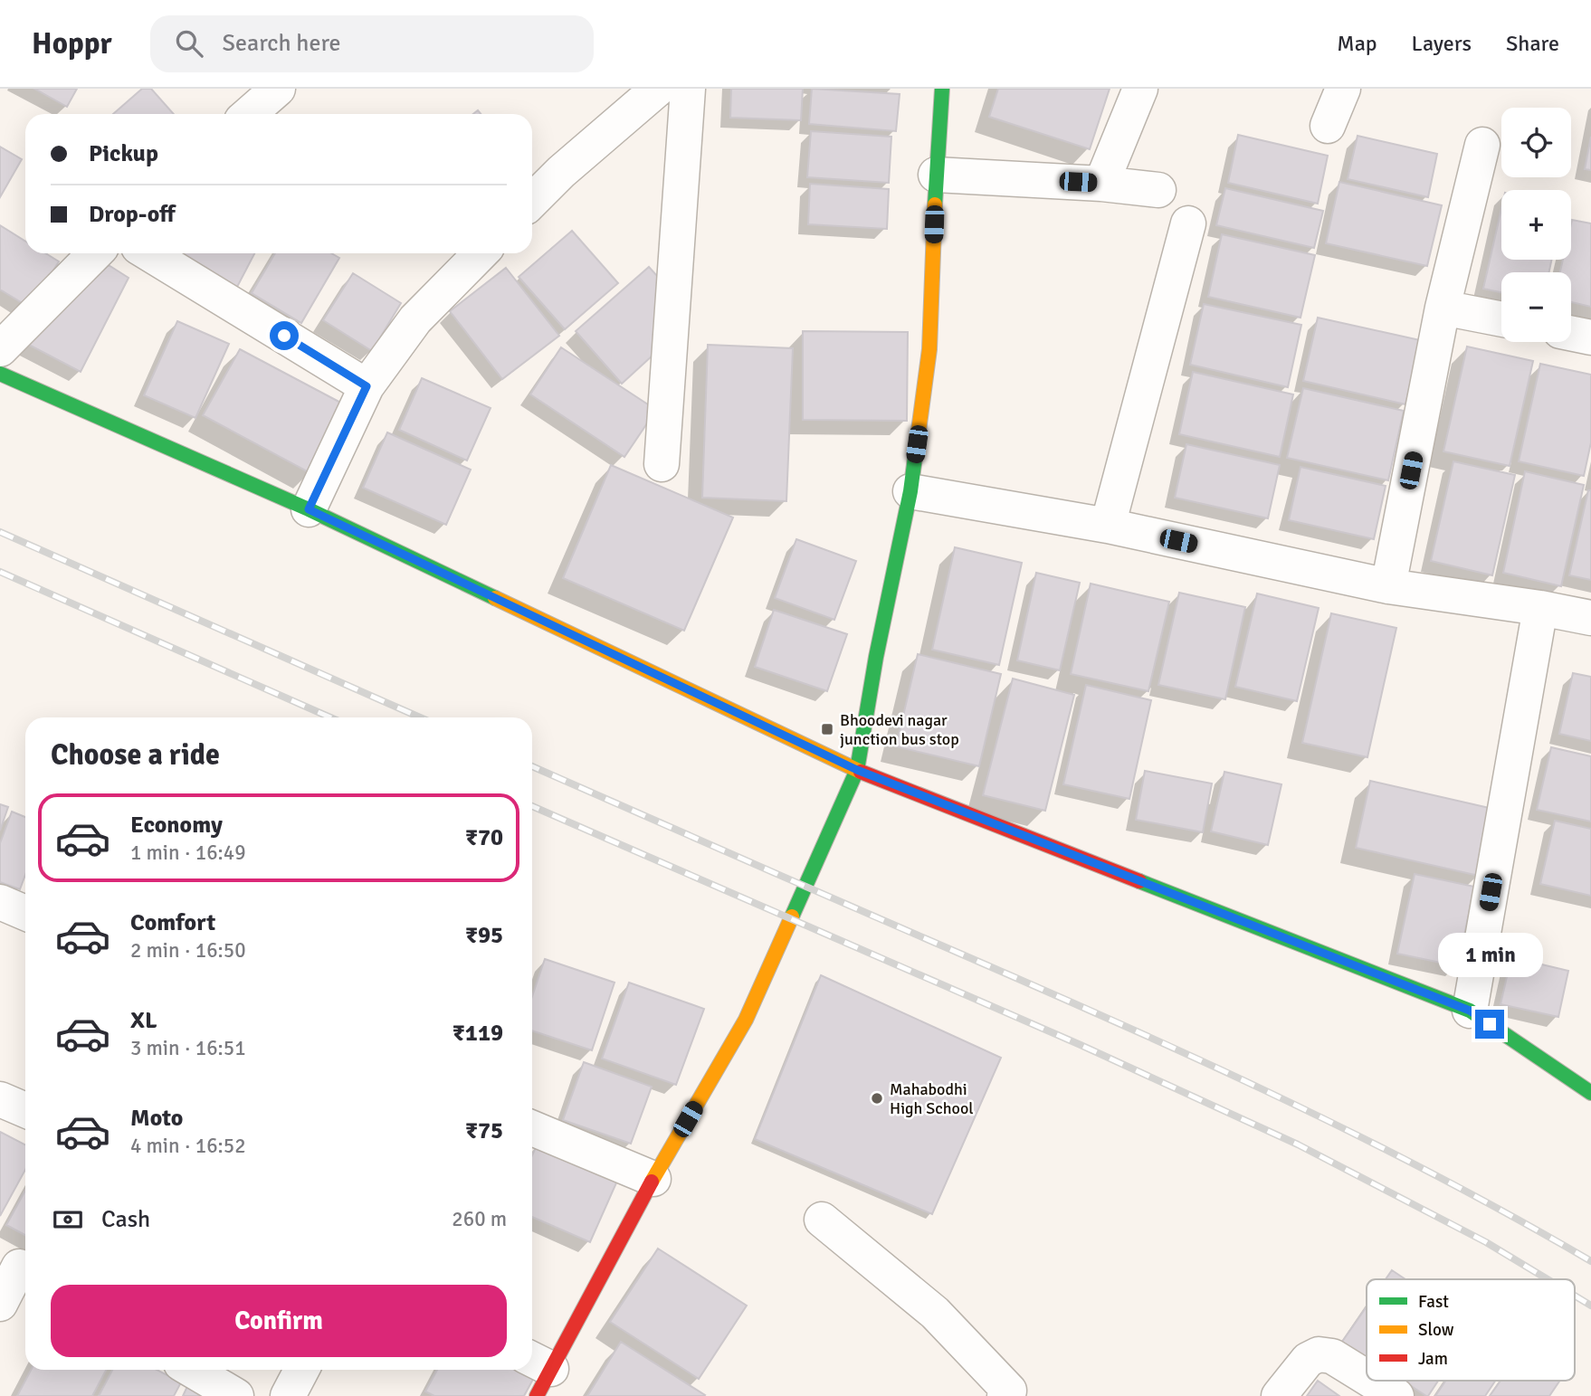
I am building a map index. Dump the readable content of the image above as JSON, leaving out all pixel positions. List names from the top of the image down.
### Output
{
  "places": {
    "transit": ["Bhoodevi nagar junction bus stop"],
    "other": ["Mahabodhi High School"]
  },
  "legend": ["Fast", "Slow", "Jam"],
  "page": {
    "header": "Hoppr",
    "search": "Search here",
    "nav": ["Map", "Layers", "Share"],
    "map_buttons": ["+", "−"],
    "banner": ["Pickup", "Drop-off"],
    "heading": "Choose a ride",
    "list": [
      {
        "name": "Economy",
        "note": "1 min · 16:49",
        "value": "₹70"
      },
      {
        "name": "Comfort",
        "note": "2 min · 16:50",
        "value": "₹95"
      },
      {
        "name": "XL",
        "note": "3 min · 16:51",
        "value": "₹119"
      },
      {
        "name": "Moto",
        "note": "4 min · 16:52",
        "value": "₹75"
      }
    ],
    "bubble": "1 min",
    "pay": ["Cash", "260 m"],
    "buttons": "Confirm"
  }
}
